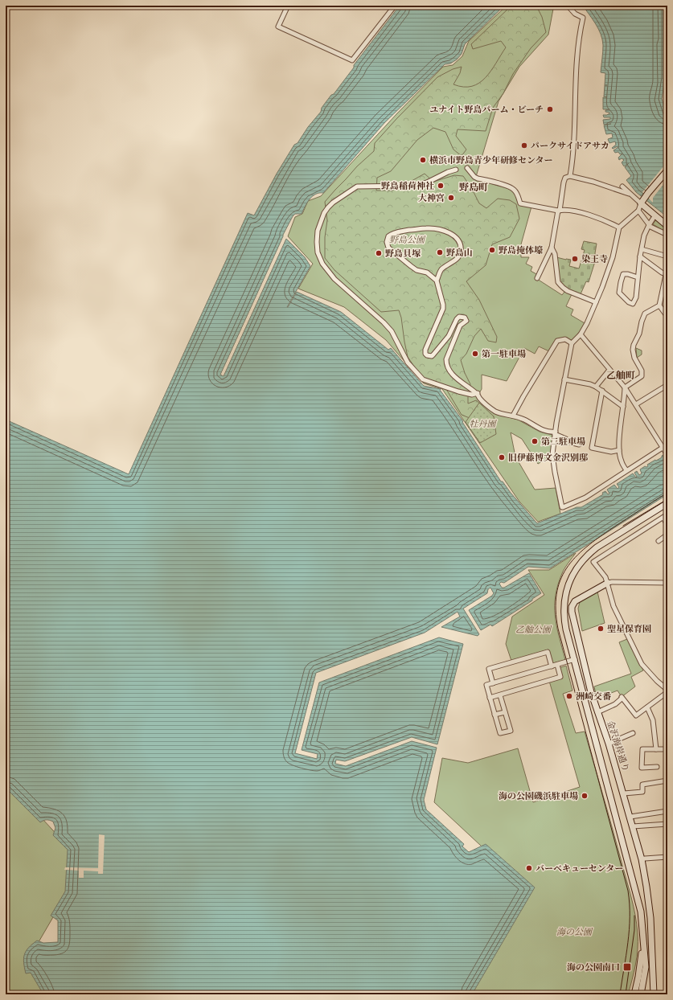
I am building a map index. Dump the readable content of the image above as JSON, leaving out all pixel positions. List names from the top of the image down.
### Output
{
  "streets": {
    "street": ["金沢海岸通り"]
  },
  "districts": ["野島町", "乙舳町"],
  "parks": [
    "野島公園",
    "牡丹園",
    "乙舳公園",
    "海の公園"
  ],
  "places": {
    "other": [
      "ユナイト野島パーム・ビーチ",
      "パークサイドアサカ",
      "横浜市野島青少年研修センター",
      "野島稲荷神社",
      "大神宮",
      "野島掩体壕",
      "野島山",
      "野島貝塚",
      "染王寺",
      "第一駐車場",
      "第二駐車場",
      "旧伊藤博文金沢別邸",
      "聖星保育園",
      "洲崎交番",
      "海の公園磯浜駐車場",
      "バーベキューセンター"
    ],
    "transit": ["海の公園南口"]
  }
}
